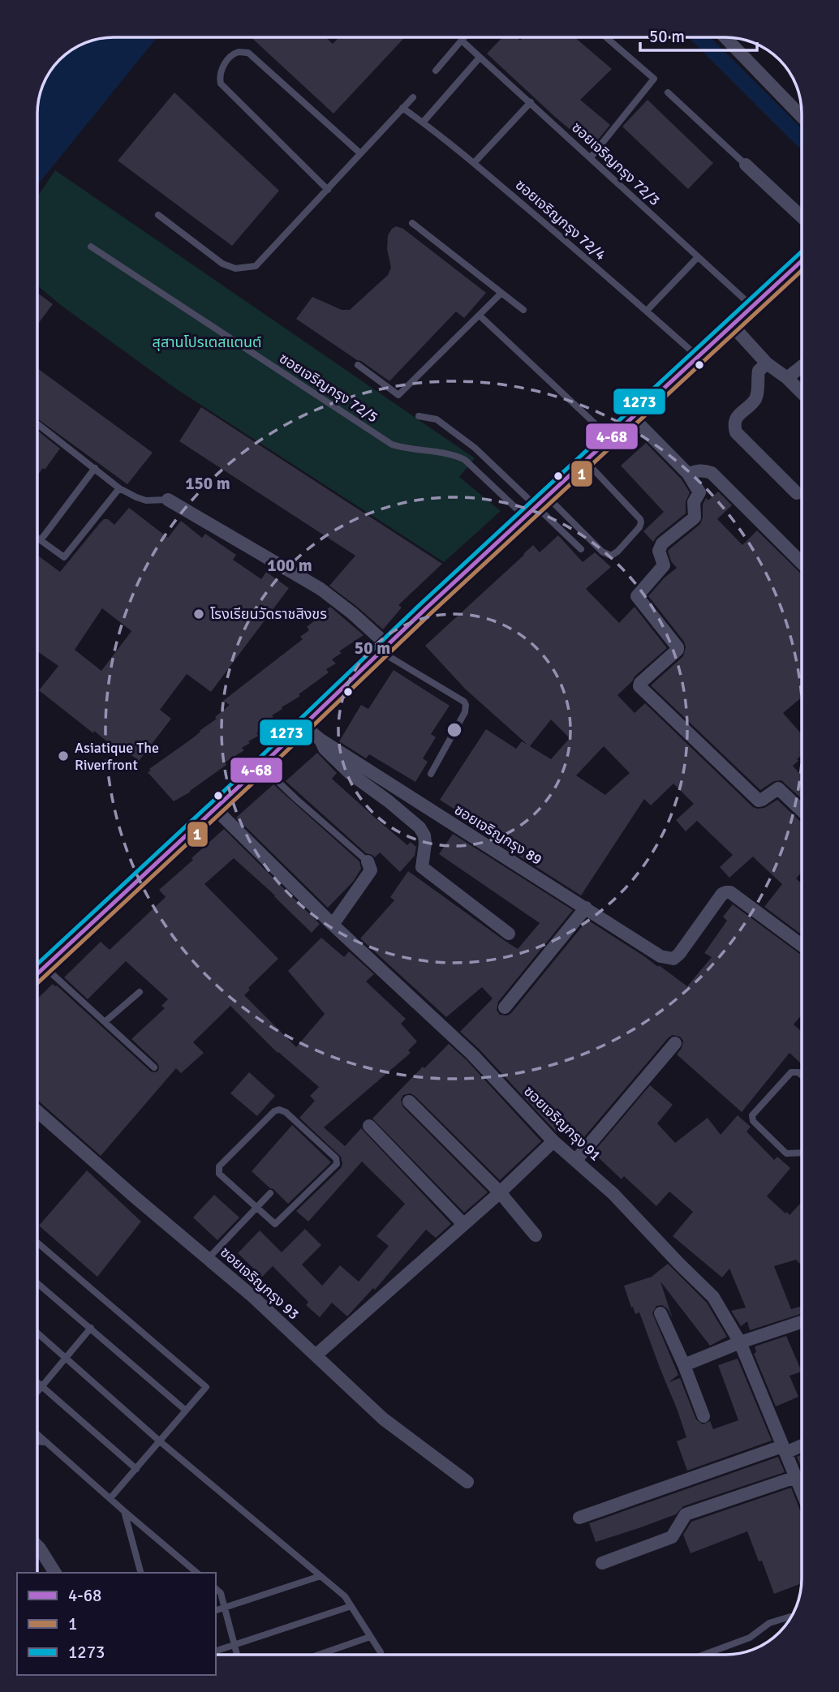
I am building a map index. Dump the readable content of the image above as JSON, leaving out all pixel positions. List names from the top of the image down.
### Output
{
  "streets": {
    "street": ["ซอยเจริญกรุง 89", "ซอยเจริญกรุง 91", "ซอยเจริญกรุง 93"],
    "lane": ["ซอยเจริญกรุง 72/3", "ซอยเจริญกรุง 72/4", "ซอยเจริญกรุง 72/5"]
  },
  "parks": ["สุสานโปรเตสแตนต์"],
  "places": ["โรงเรียนวัดราชสิงขร", "Asiatique The Riverfront"],
  "lines": ["transit line 1273", "transit line 4-68", "transit line 1"],
  "legend": ["4-68", "1", "1273"],
  "scale_bar": "50 m",
  "rings": ["150 m", "100 m", "50 m"]
}
